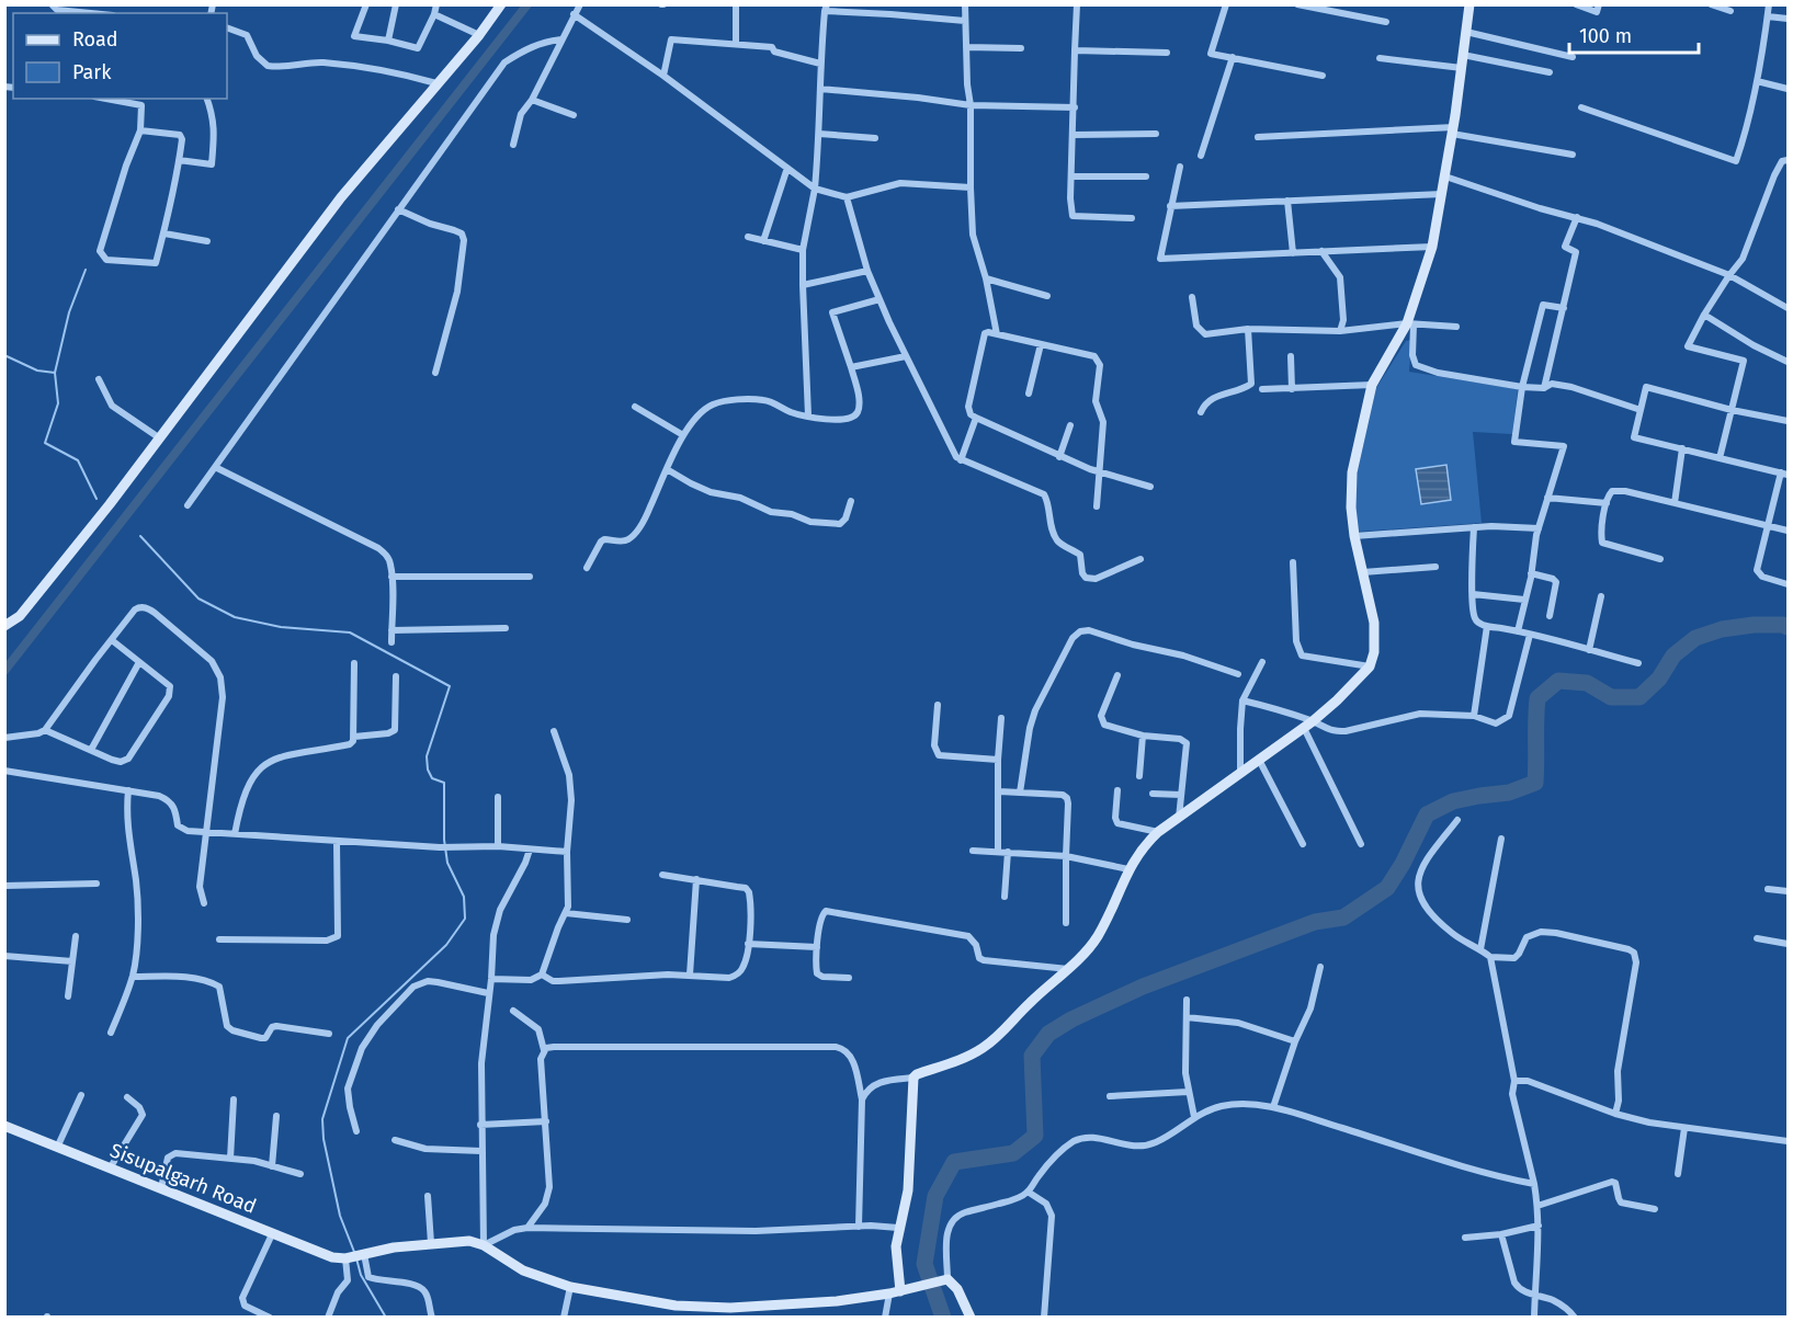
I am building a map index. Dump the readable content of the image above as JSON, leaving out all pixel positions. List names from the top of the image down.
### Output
{
  "streets": {
    "street": ["Sisupalgarh Road"]
  },
  "legend": ["Road", "Park"],
  "scale_bar": "100 m"
}
